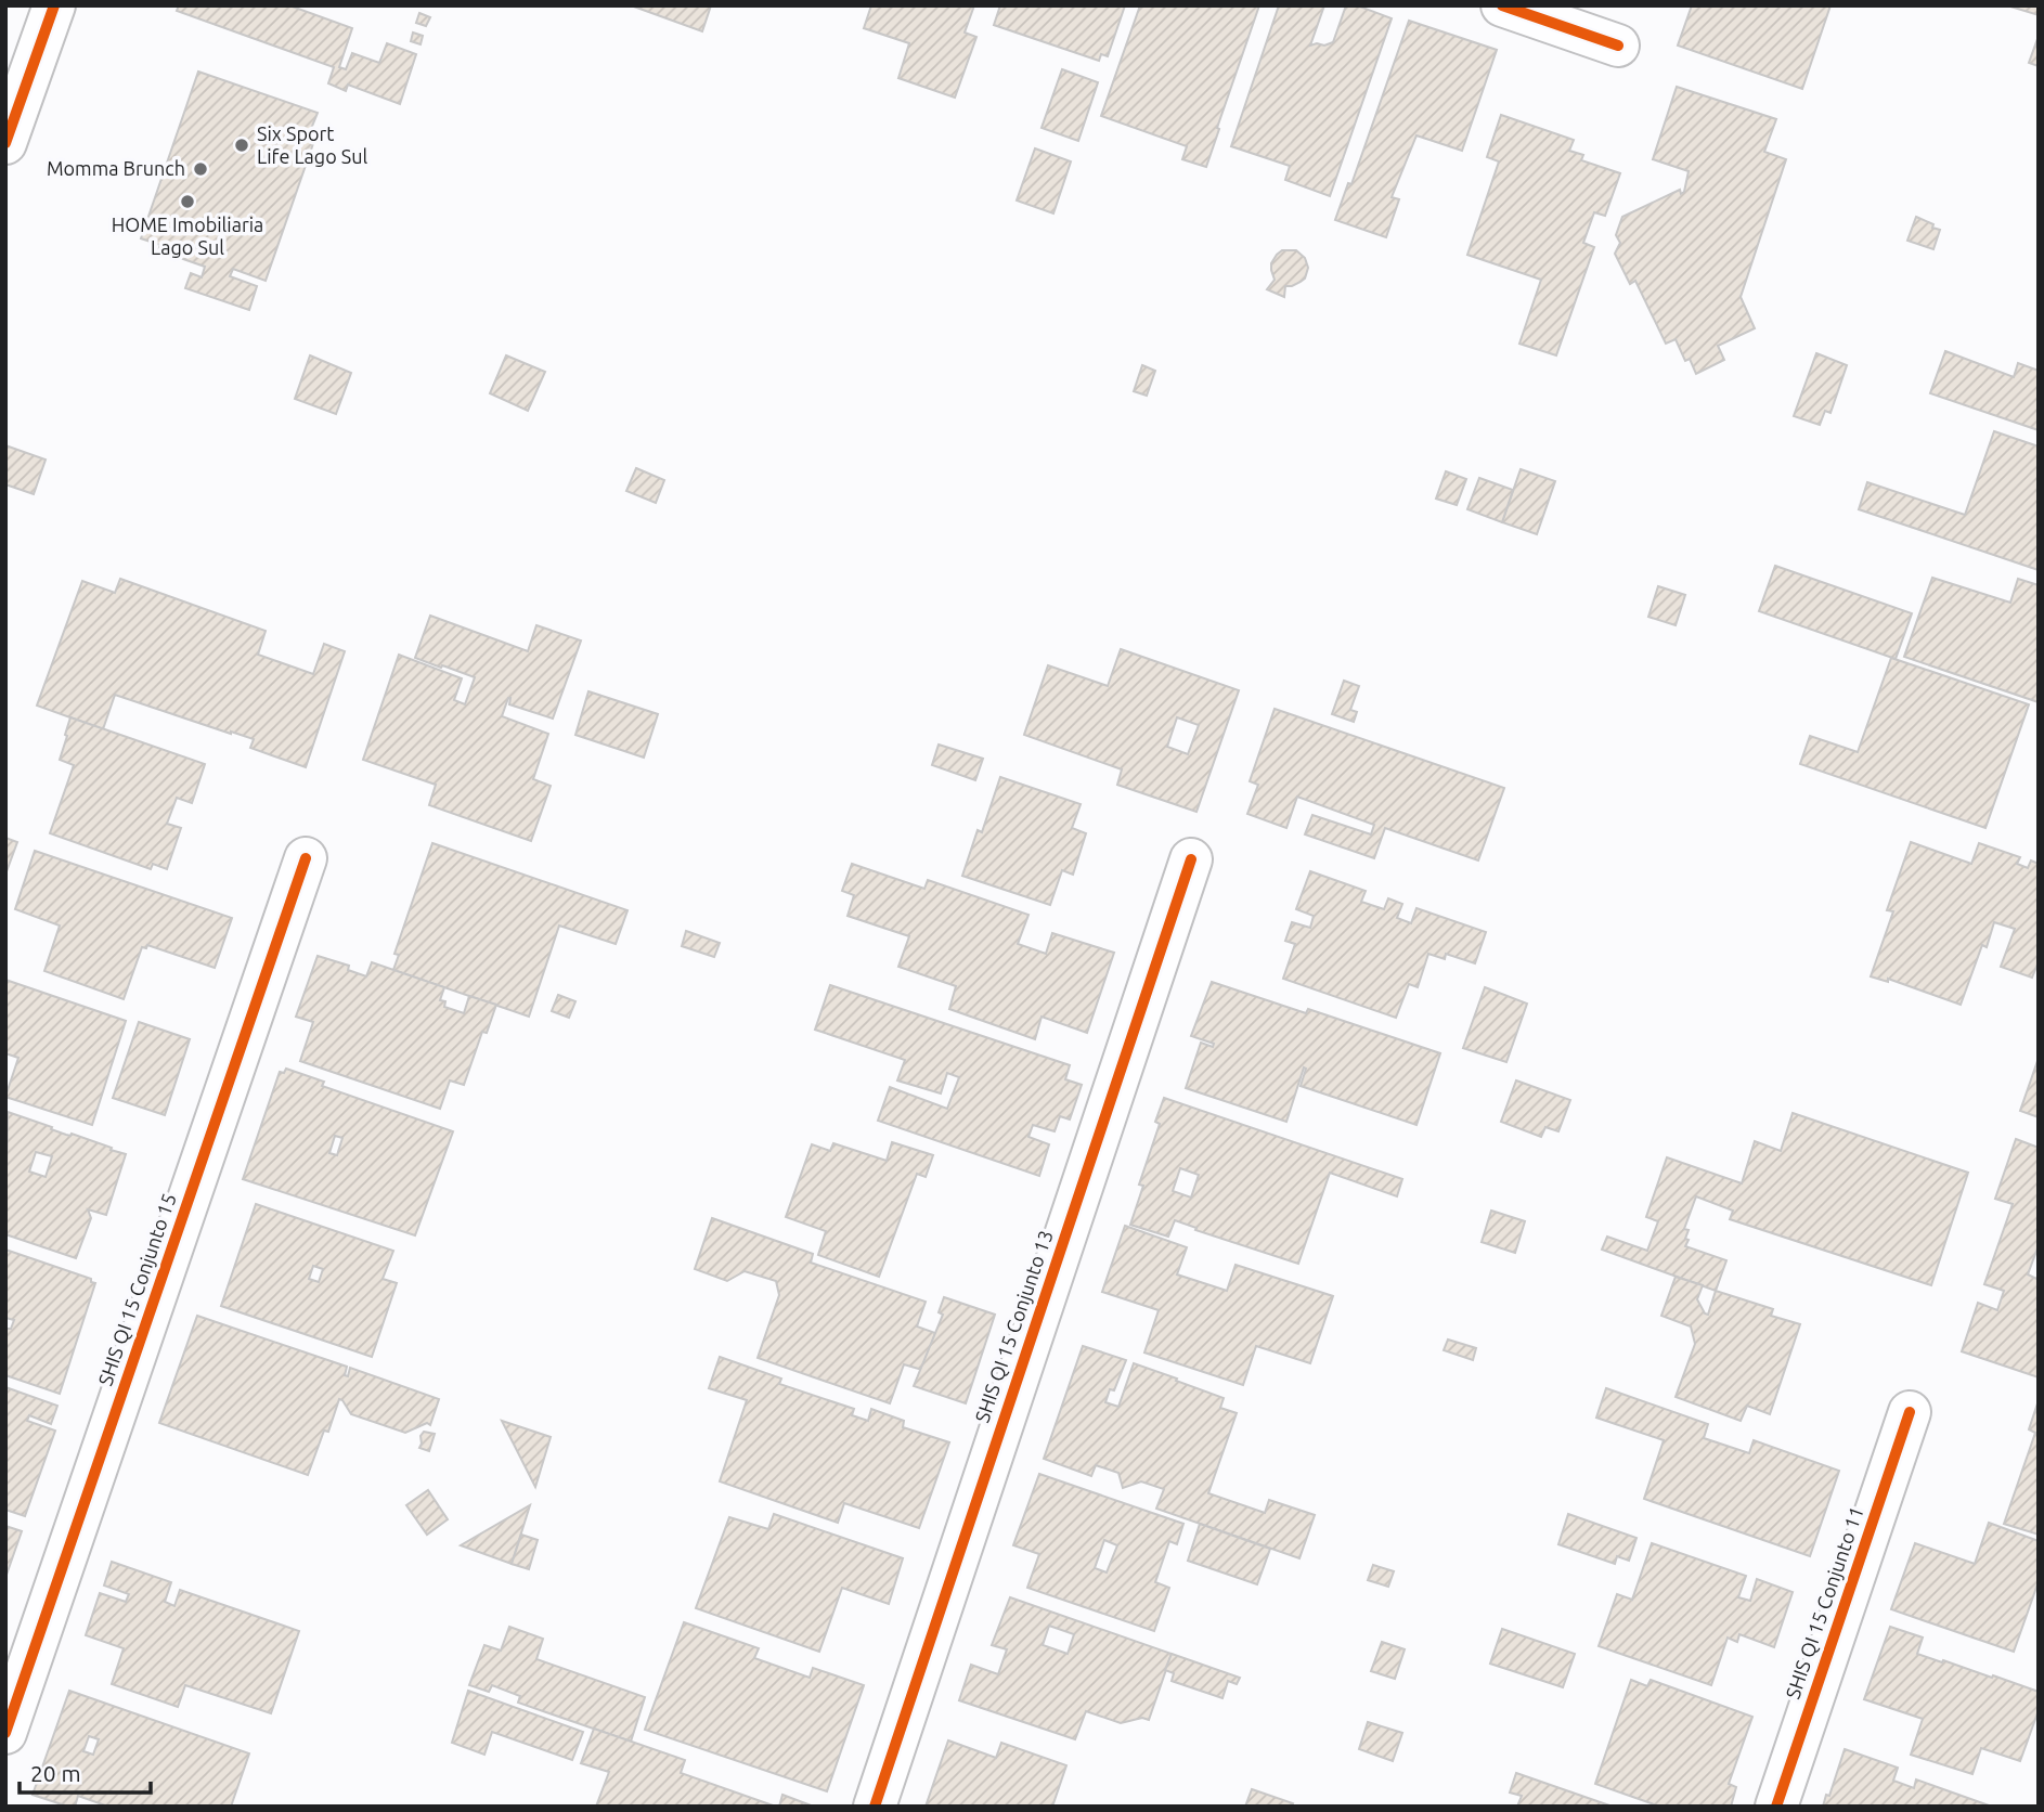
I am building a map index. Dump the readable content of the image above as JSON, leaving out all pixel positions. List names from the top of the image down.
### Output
{
  "streets": {
    "street": ["SHIS QI 15 Conjunto 15", "SHIS QI 15 Conjunto 13", "SHIS QI 15 Conjunto 11"]
  },
  "places": ["Six Sport Life Lago Sul", "Momma Brunch", "HOME Imobiliaria Lago Sul"],
  "scale_bar": "20 m"
}
